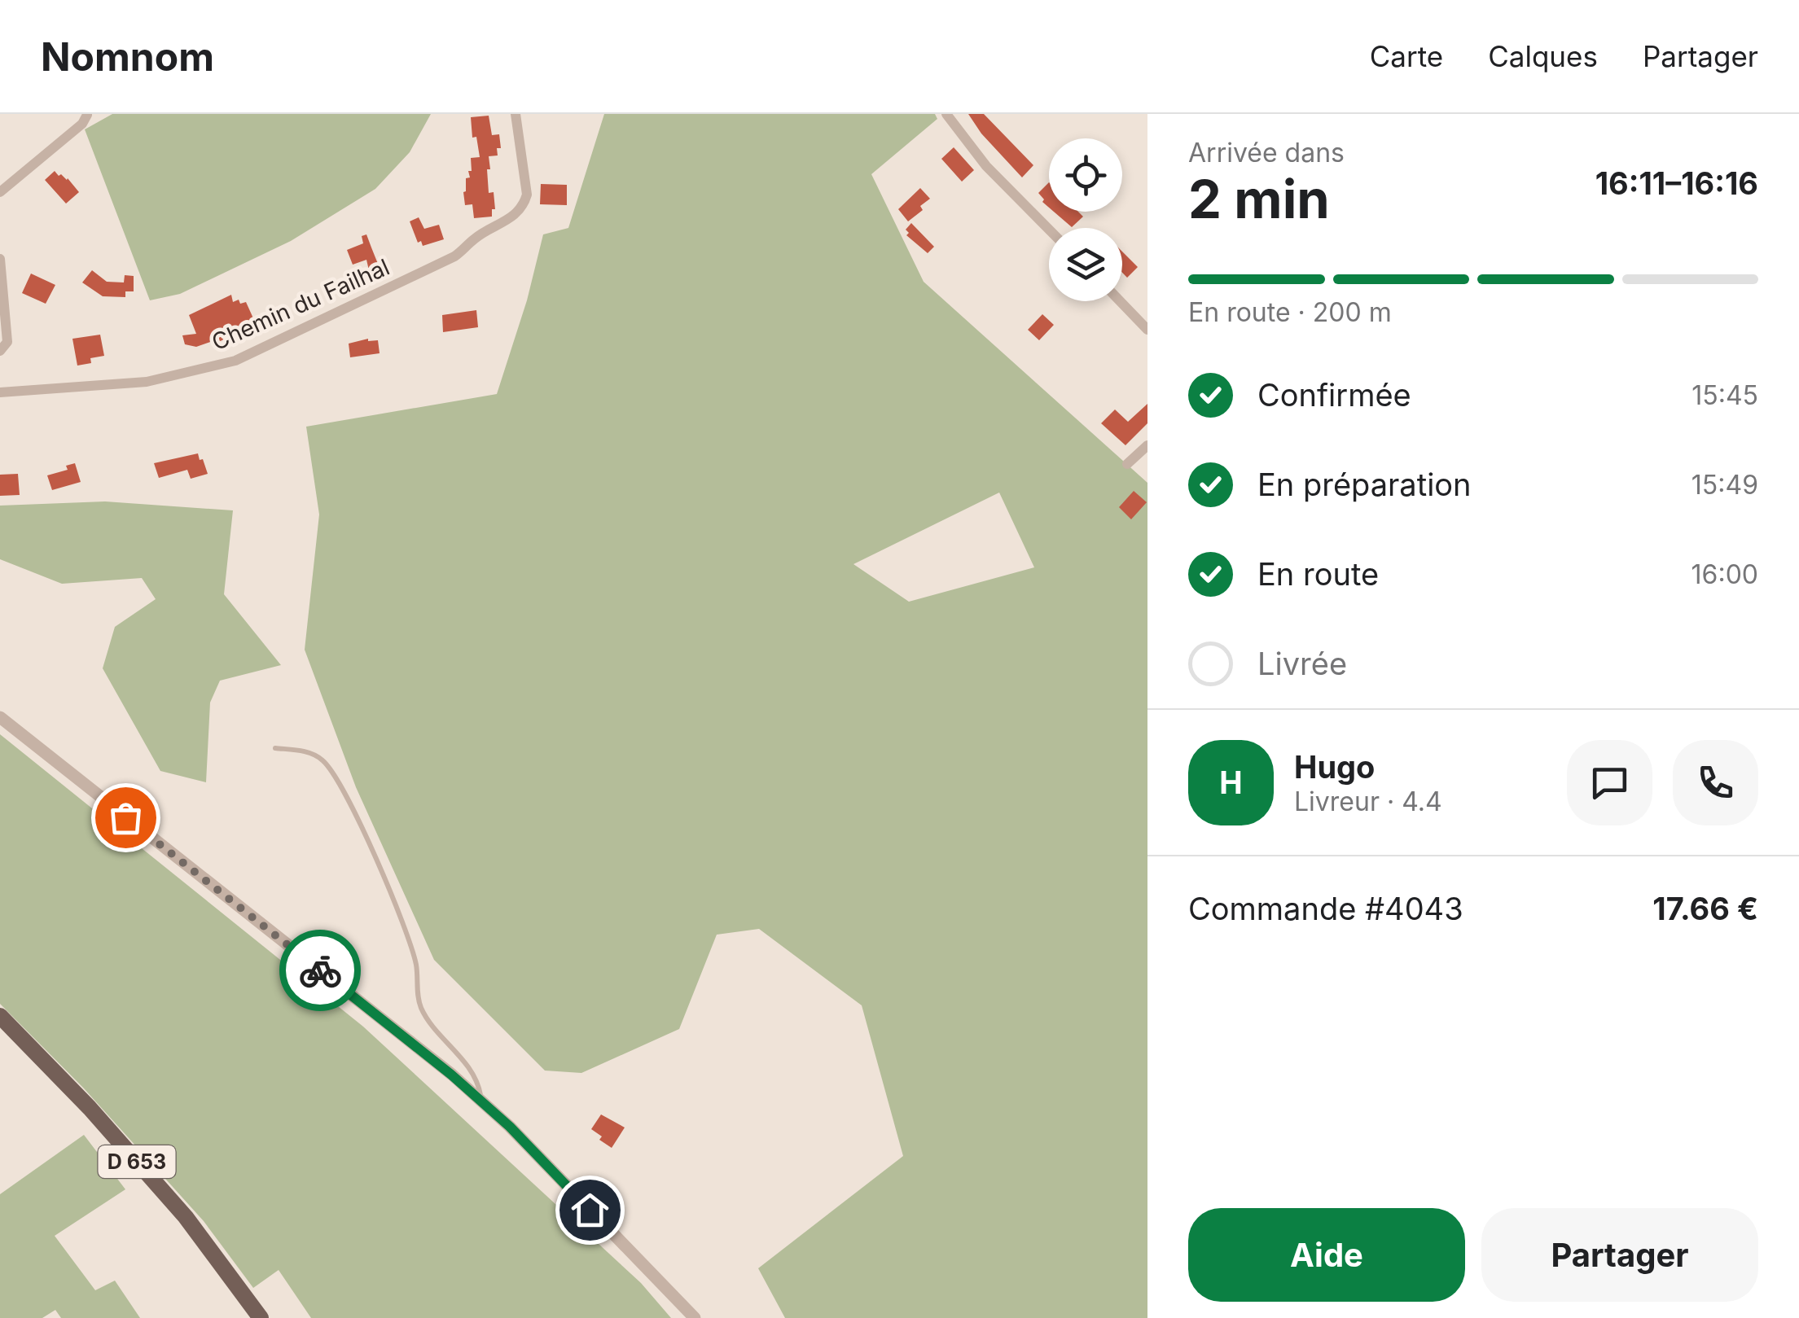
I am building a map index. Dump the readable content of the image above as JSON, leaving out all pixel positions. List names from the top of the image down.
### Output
{
  "streets": {
    "main road": ["D 653"],
    "street": ["Chemin du Failhal"]
  },
  "page": {
    "header": "Nomnom",
    "nav": ["Carte", "Calques", "Partager"],
    "heading": ["2 min", "Arrivée dans", "16:11–16:16"],
    "panel": [
      "Hugo",
      "Livreur · 4.4",
      "Commande #4043",
      "17.66 €"
    ],
    "bar": "En route · 200 m",
    "list": [
      ["Confirmée", "15:45"],
      ["En préparation", "15:49"],
      ["En route", "16:00"],
      "Livrée"
    ],
    "round": "H",
    "buttons": ["Aide", "Partager"]
  }
}
